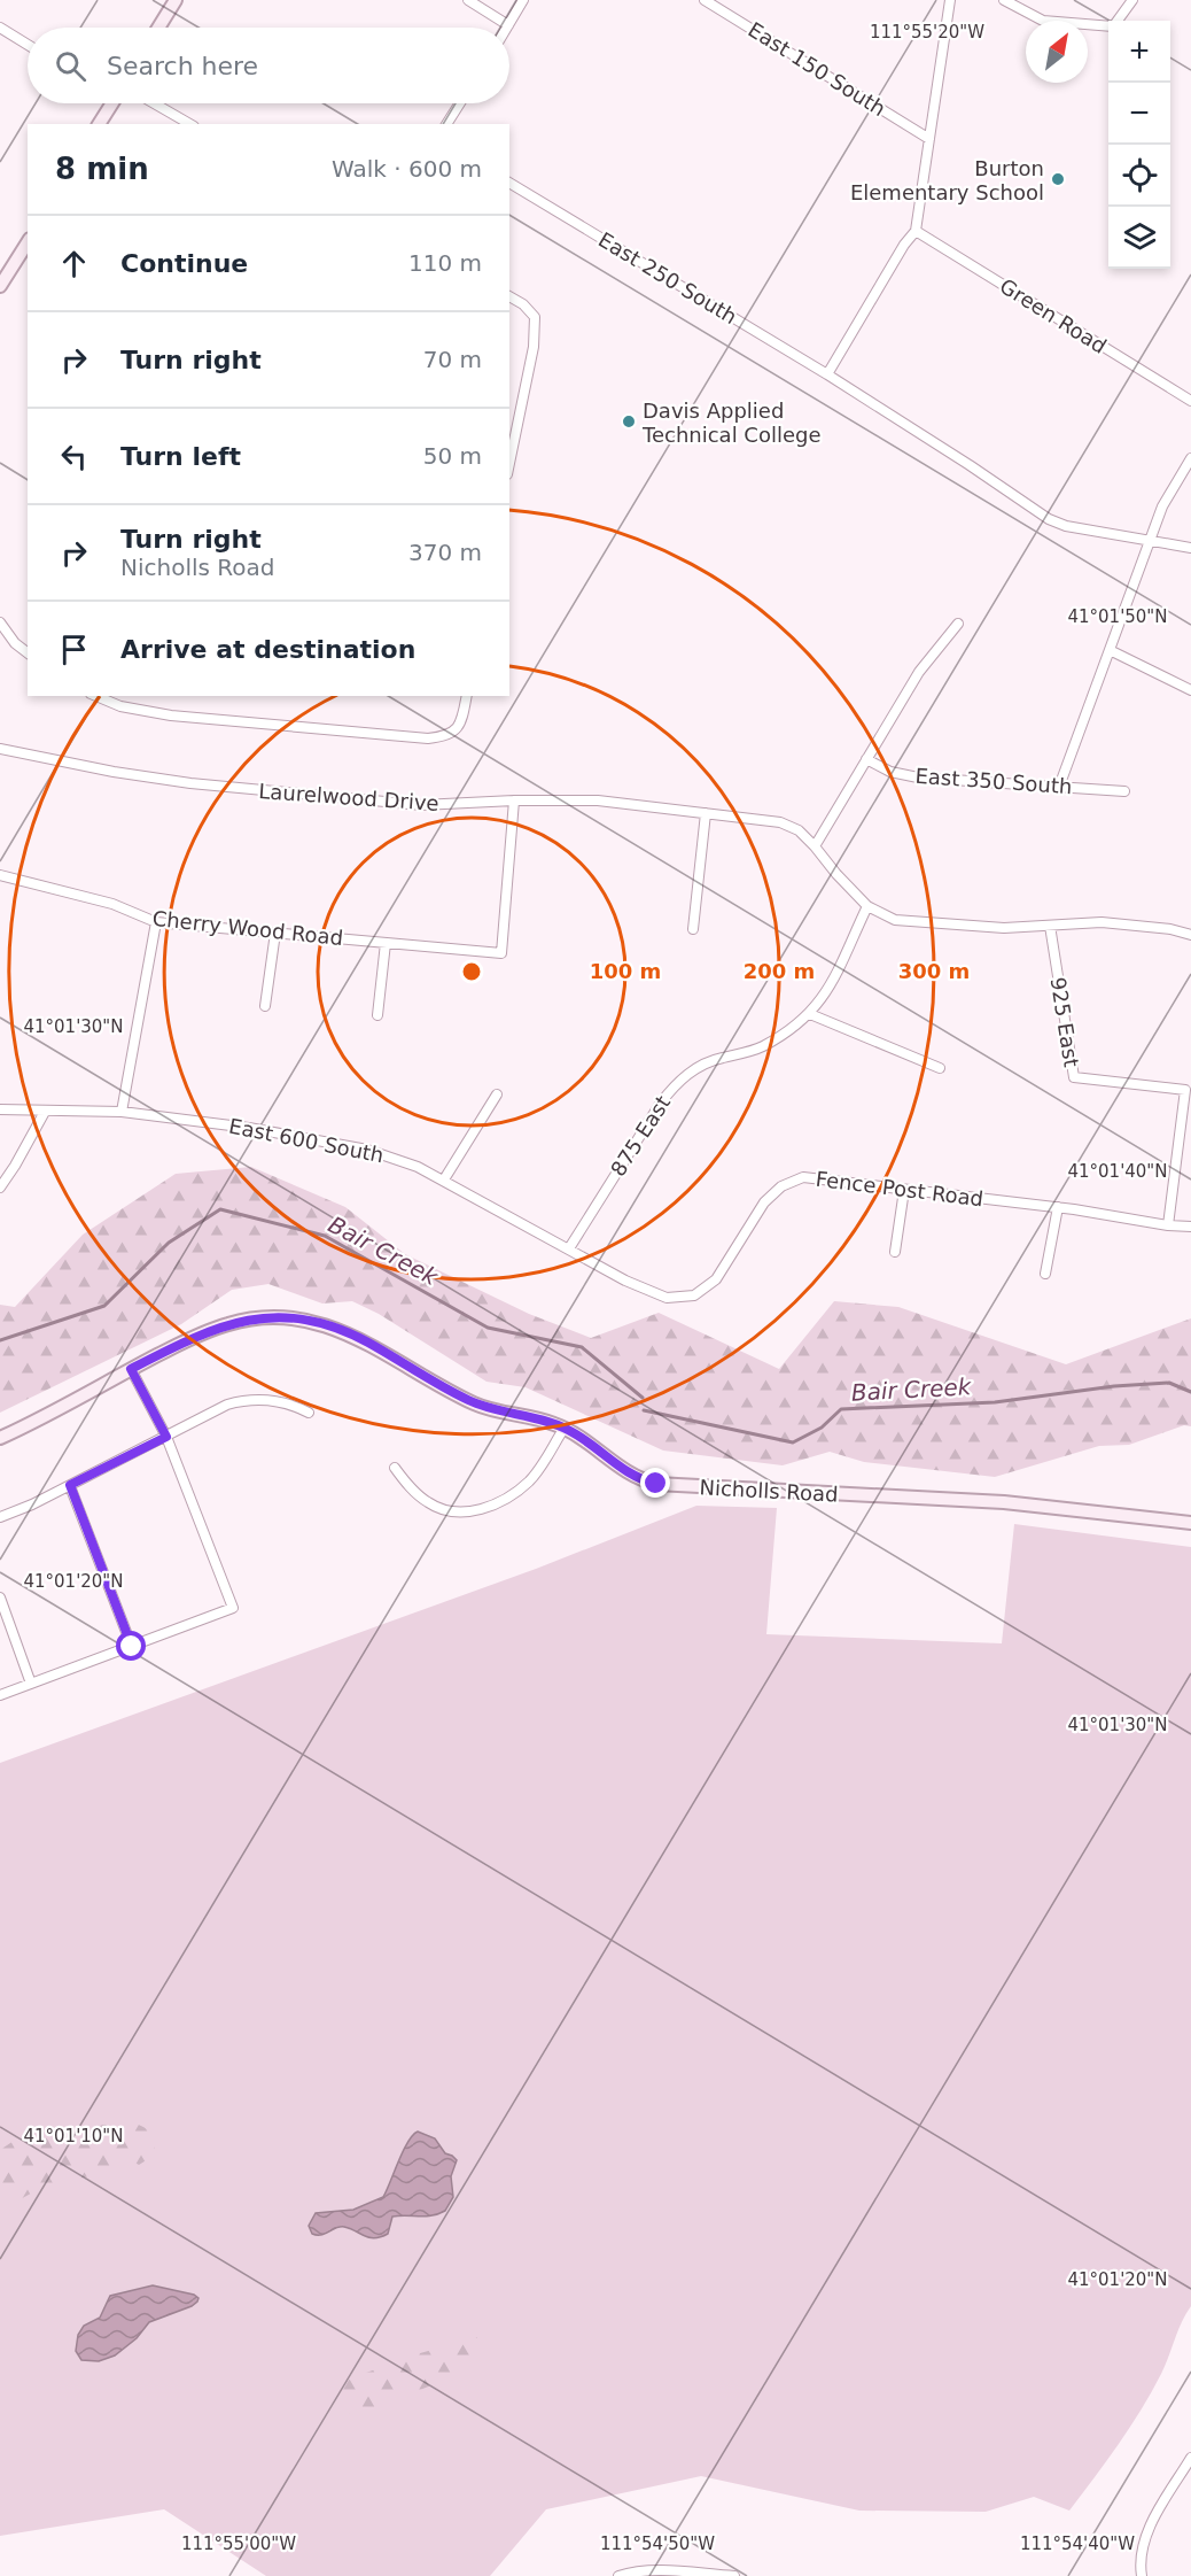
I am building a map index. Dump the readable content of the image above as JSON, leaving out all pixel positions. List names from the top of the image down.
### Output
{
  "streets": {
    "street": [
      "East 150 South",
      "East 250 South",
      "Green Road",
      "East 350 South",
      "Laurelwood Drive",
      "Cherry Wood Road",
      "925 East",
      "875 East",
      "East 600 South",
      "Fence Post Road",
      "Nicholls Road"
    ]
  },
  "crossings": [
    ["Laurelwood Drive", "Cherry Wood Road"],
    ["Laurelwood Drive", "875 East"],
    ["925 East", "Fence Post Road"],
    ["875 East", "East 600 South"],
    ["East 600 South", "Fence Post Road"]
  ],
  "water": ["Bair Creek"],
  "places": ["Burton Elementary School", "Davis Applied Technical College"],
  "north": "top right",
  "page": {
    "map_buttons": ["+", "−"],
    "search": "Search here",
    "heading": ["8 min", "Walk · 600 m"],
    "list": [
      ["Continue", "110 m"],
      ["Turn right", "70 m"],
      ["Turn left", "50 m"],
      ["Turn right", "Nicholls Road", "370 m"],
      "Arrive at destination"
    ]
  },
  "coordinates": [
    "111°55'20\"W",
    "41°01'50\"N",
    "41°01'30\"N",
    "41°01'40\"N",
    "41°01'20\"N",
    "41°01'10\"N",
    "111°55'00\"W",
    "111°54'50\"W",
    "111°54'40\"W"
  ],
  "rings": ["100 m", "200 m", "300 m"]
}
